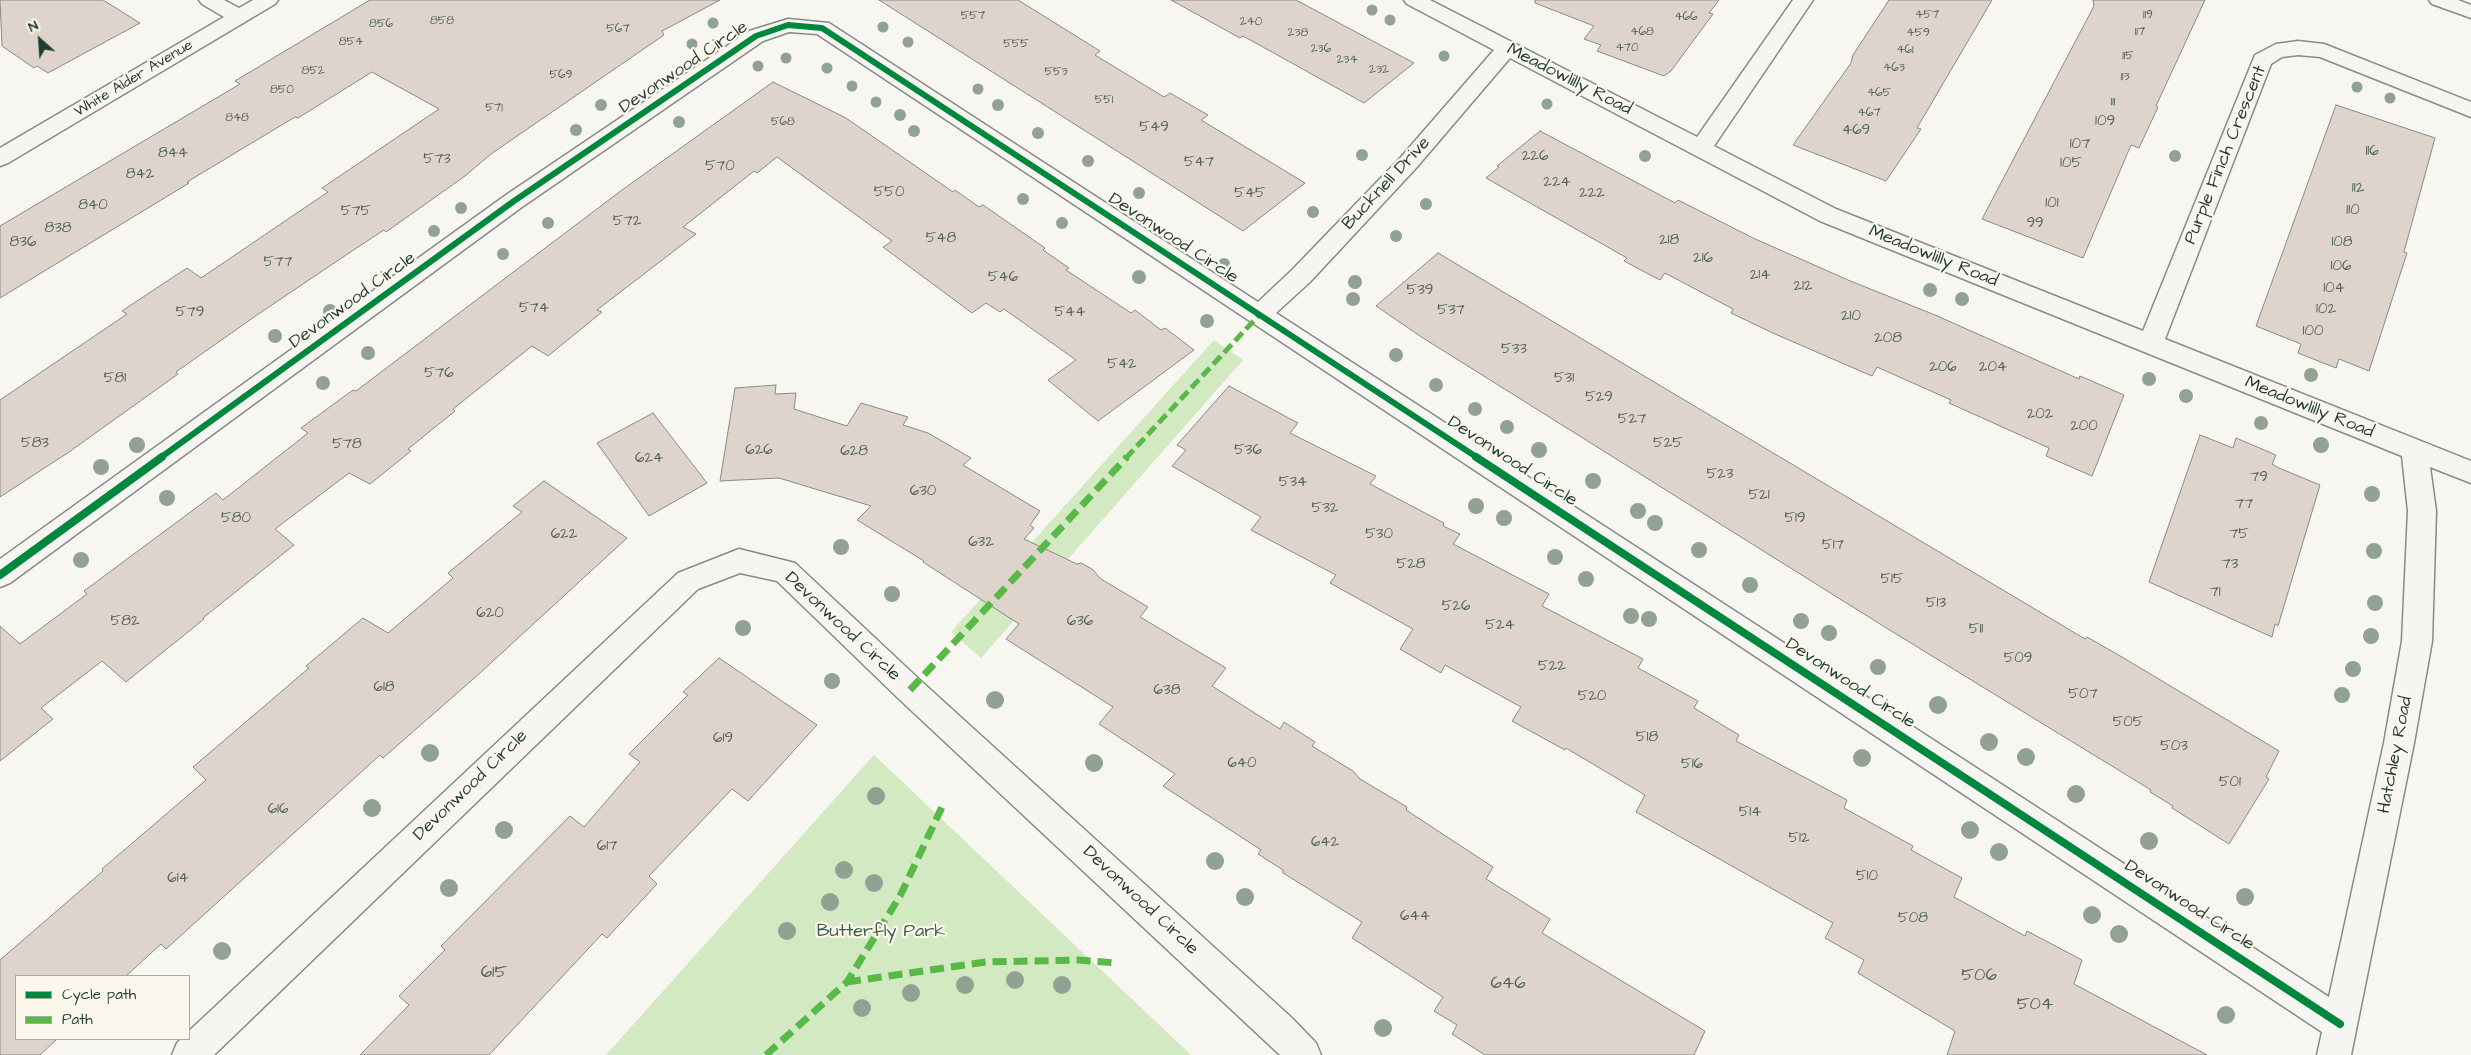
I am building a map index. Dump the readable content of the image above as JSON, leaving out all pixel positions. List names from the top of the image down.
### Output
{
  "streets": {
    "street": [
      "Devonwood Circle",
      "White Alder Avenue",
      "Meadowlilly Road",
      "Purple Finch Crescent",
      "Bucknell Drive",
      "Hatchley Road"
    ]
  },
  "crossings": [
    ["Devonwood Circle", "Bucknell Drive"],
    ["Devonwood Circle", "Hatchley Road"],
    ["Meadowlilly Road", "Purple Finch Crescent"],
    ["Meadowlilly Road", "Bucknell Drive"],
    ["Meadowlilly Road", "Hatchley Road"]
  ],
  "parks": ["Butterfly Park"],
  "house_numbers": [
    "457",
    "119",
    "557",
    "466",
    "858",
    "240",
    "856",
    "567",
    "468",
    "117",
    "238",
    "459",
    "854",
    "555",
    "470",
    "236",
    "461",
    "115",
    "234",
    "463",
    "232",
    "852",
    "553",
    "569",
    "113",
    "850",
    "465",
    "551",
    "111",
    "571",
    "467",
    "848",
    "568",
    "109",
    "549",
    "469",
    "107",
    "116",
    "844",
    "226",
    "573",
    "547",
    "105",
    "570",
    "842",
    "224",
    "112",
    "550",
    "545",
    "222",
    "101",
    "840",
    "110",
    "575",
    "572",
    "99",
    "838",
    "548",
    "218",
    "836",
    "108",
    "216",
    "577",
    "106",
    "214",
    "546",
    "212",
    "104",
    "539",
    "574",
    "102",
    "537",
    "579",
    "544",
    "210",
    "100",
    "208",
    "533",
    "542",
    "206",
    "204",
    "576",
    "581",
    "531",
    "529",
    "202",
    "527",
    "200",
    "583",
    "525",
    "578",
    "626",
    "536",
    "628",
    "624",
    "523",
    "79",
    "534",
    "630",
    "521",
    "77",
    "532",
    "580",
    "519",
    "622",
    "530",
    "75",
    "632",
    "517",
    "528",
    "73",
    "515",
    "71",
    "513",
    "526",
    "620",
    "582",
    "636",
    "524",
    "511",
    "509",
    "522",
    "618",
    "638",
    "507",
    "520",
    "505",
    "518",
    "619",
    "503",
    "640",
    "516",
    "501",
    "616",
    "514",
    "512",
    "642",
    "617",
    "510",
    "614",
    "644",
    "508",
    "615",
    "506",
    "646",
    "504"
  ],
  "legend": ["Cycle path", "Path"],
  "north": "top left"
}
